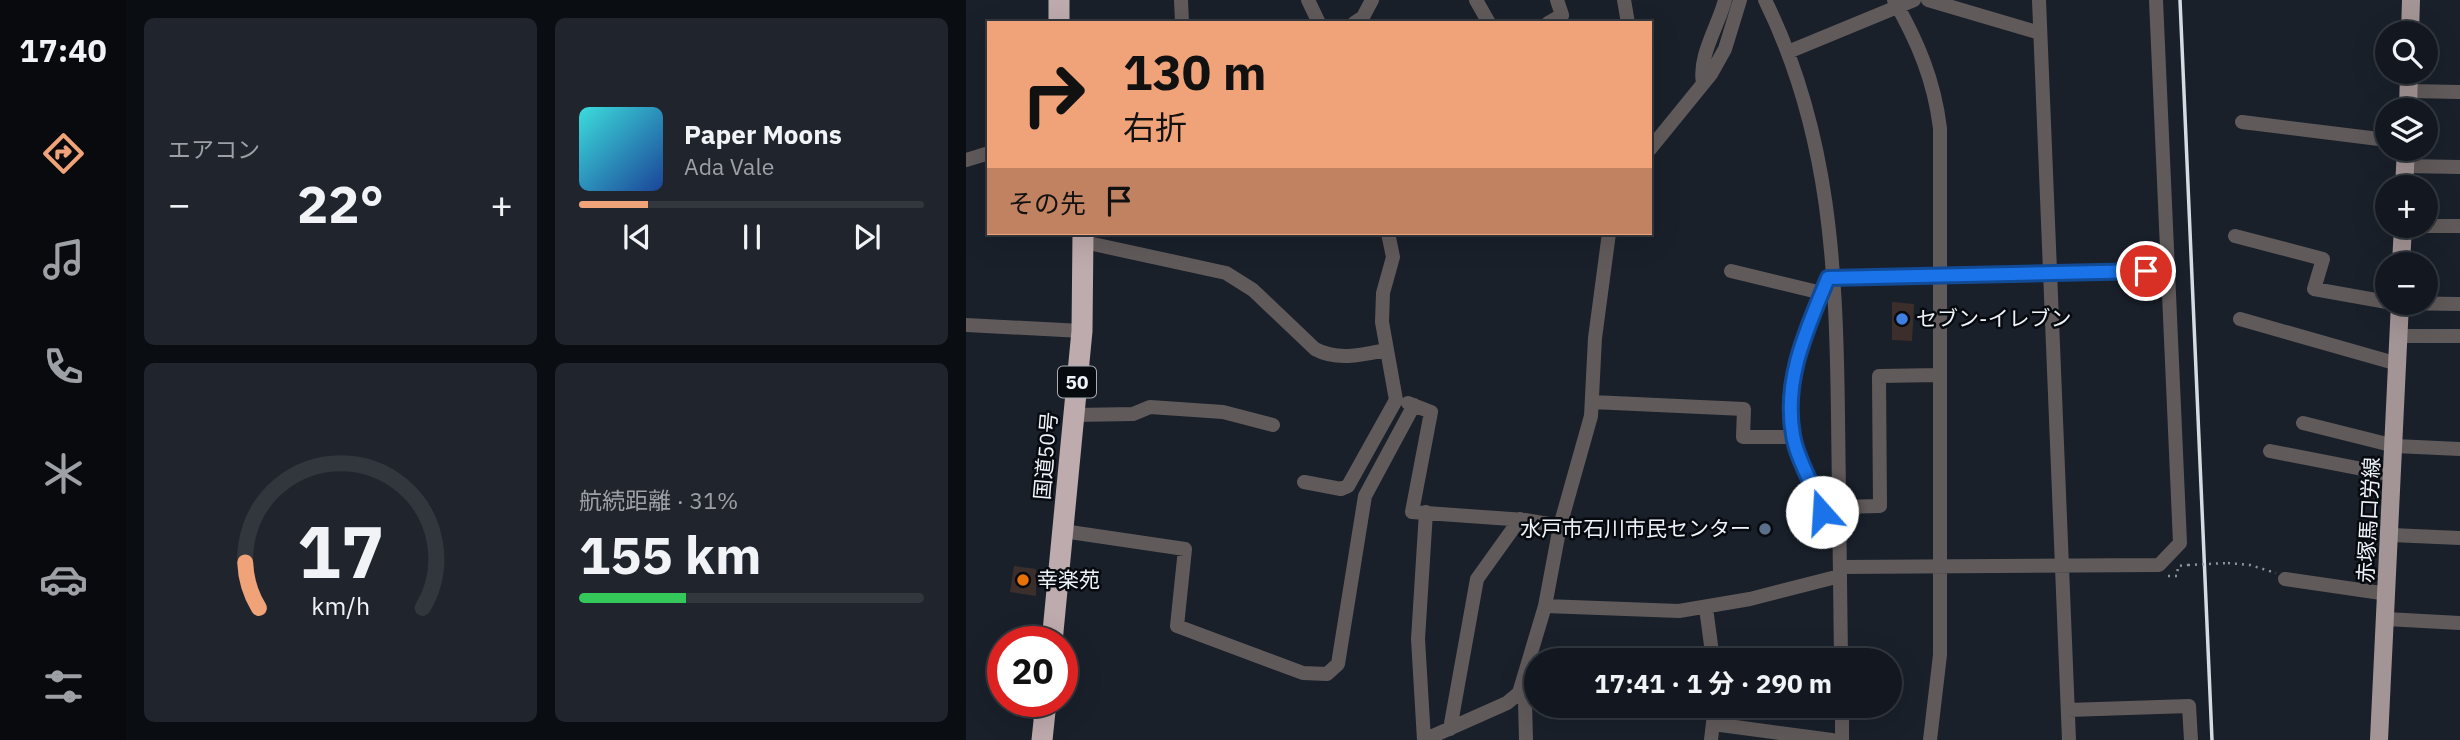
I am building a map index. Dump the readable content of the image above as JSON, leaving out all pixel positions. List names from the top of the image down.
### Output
{
  "streets": {
    "highway": ["50", "国道50号"],
    "main road": ["赤塚馬口労線"]
  },
  "places": ["セブン-イレブン", "水戸市石川市民センター", "幸楽苑"],
  "page": {
    "tabs": "17:40",
    "tile": [
      "エアコン",
      ["航続距離 · 31%", "155 km"]
    ],
    "map_buttons": ["+", "−"],
    "turn": ["130 m", "右折"],
    "song": ["Paper Moons", "Ada Vale"],
    "then": "その先",
    "heat": ["−", "22°", "+"],
    "limit": "20",
    "trip": "17:41 · 1 分 · 290 m",
    "gauge": ["17", "km/h"]
  }
}
